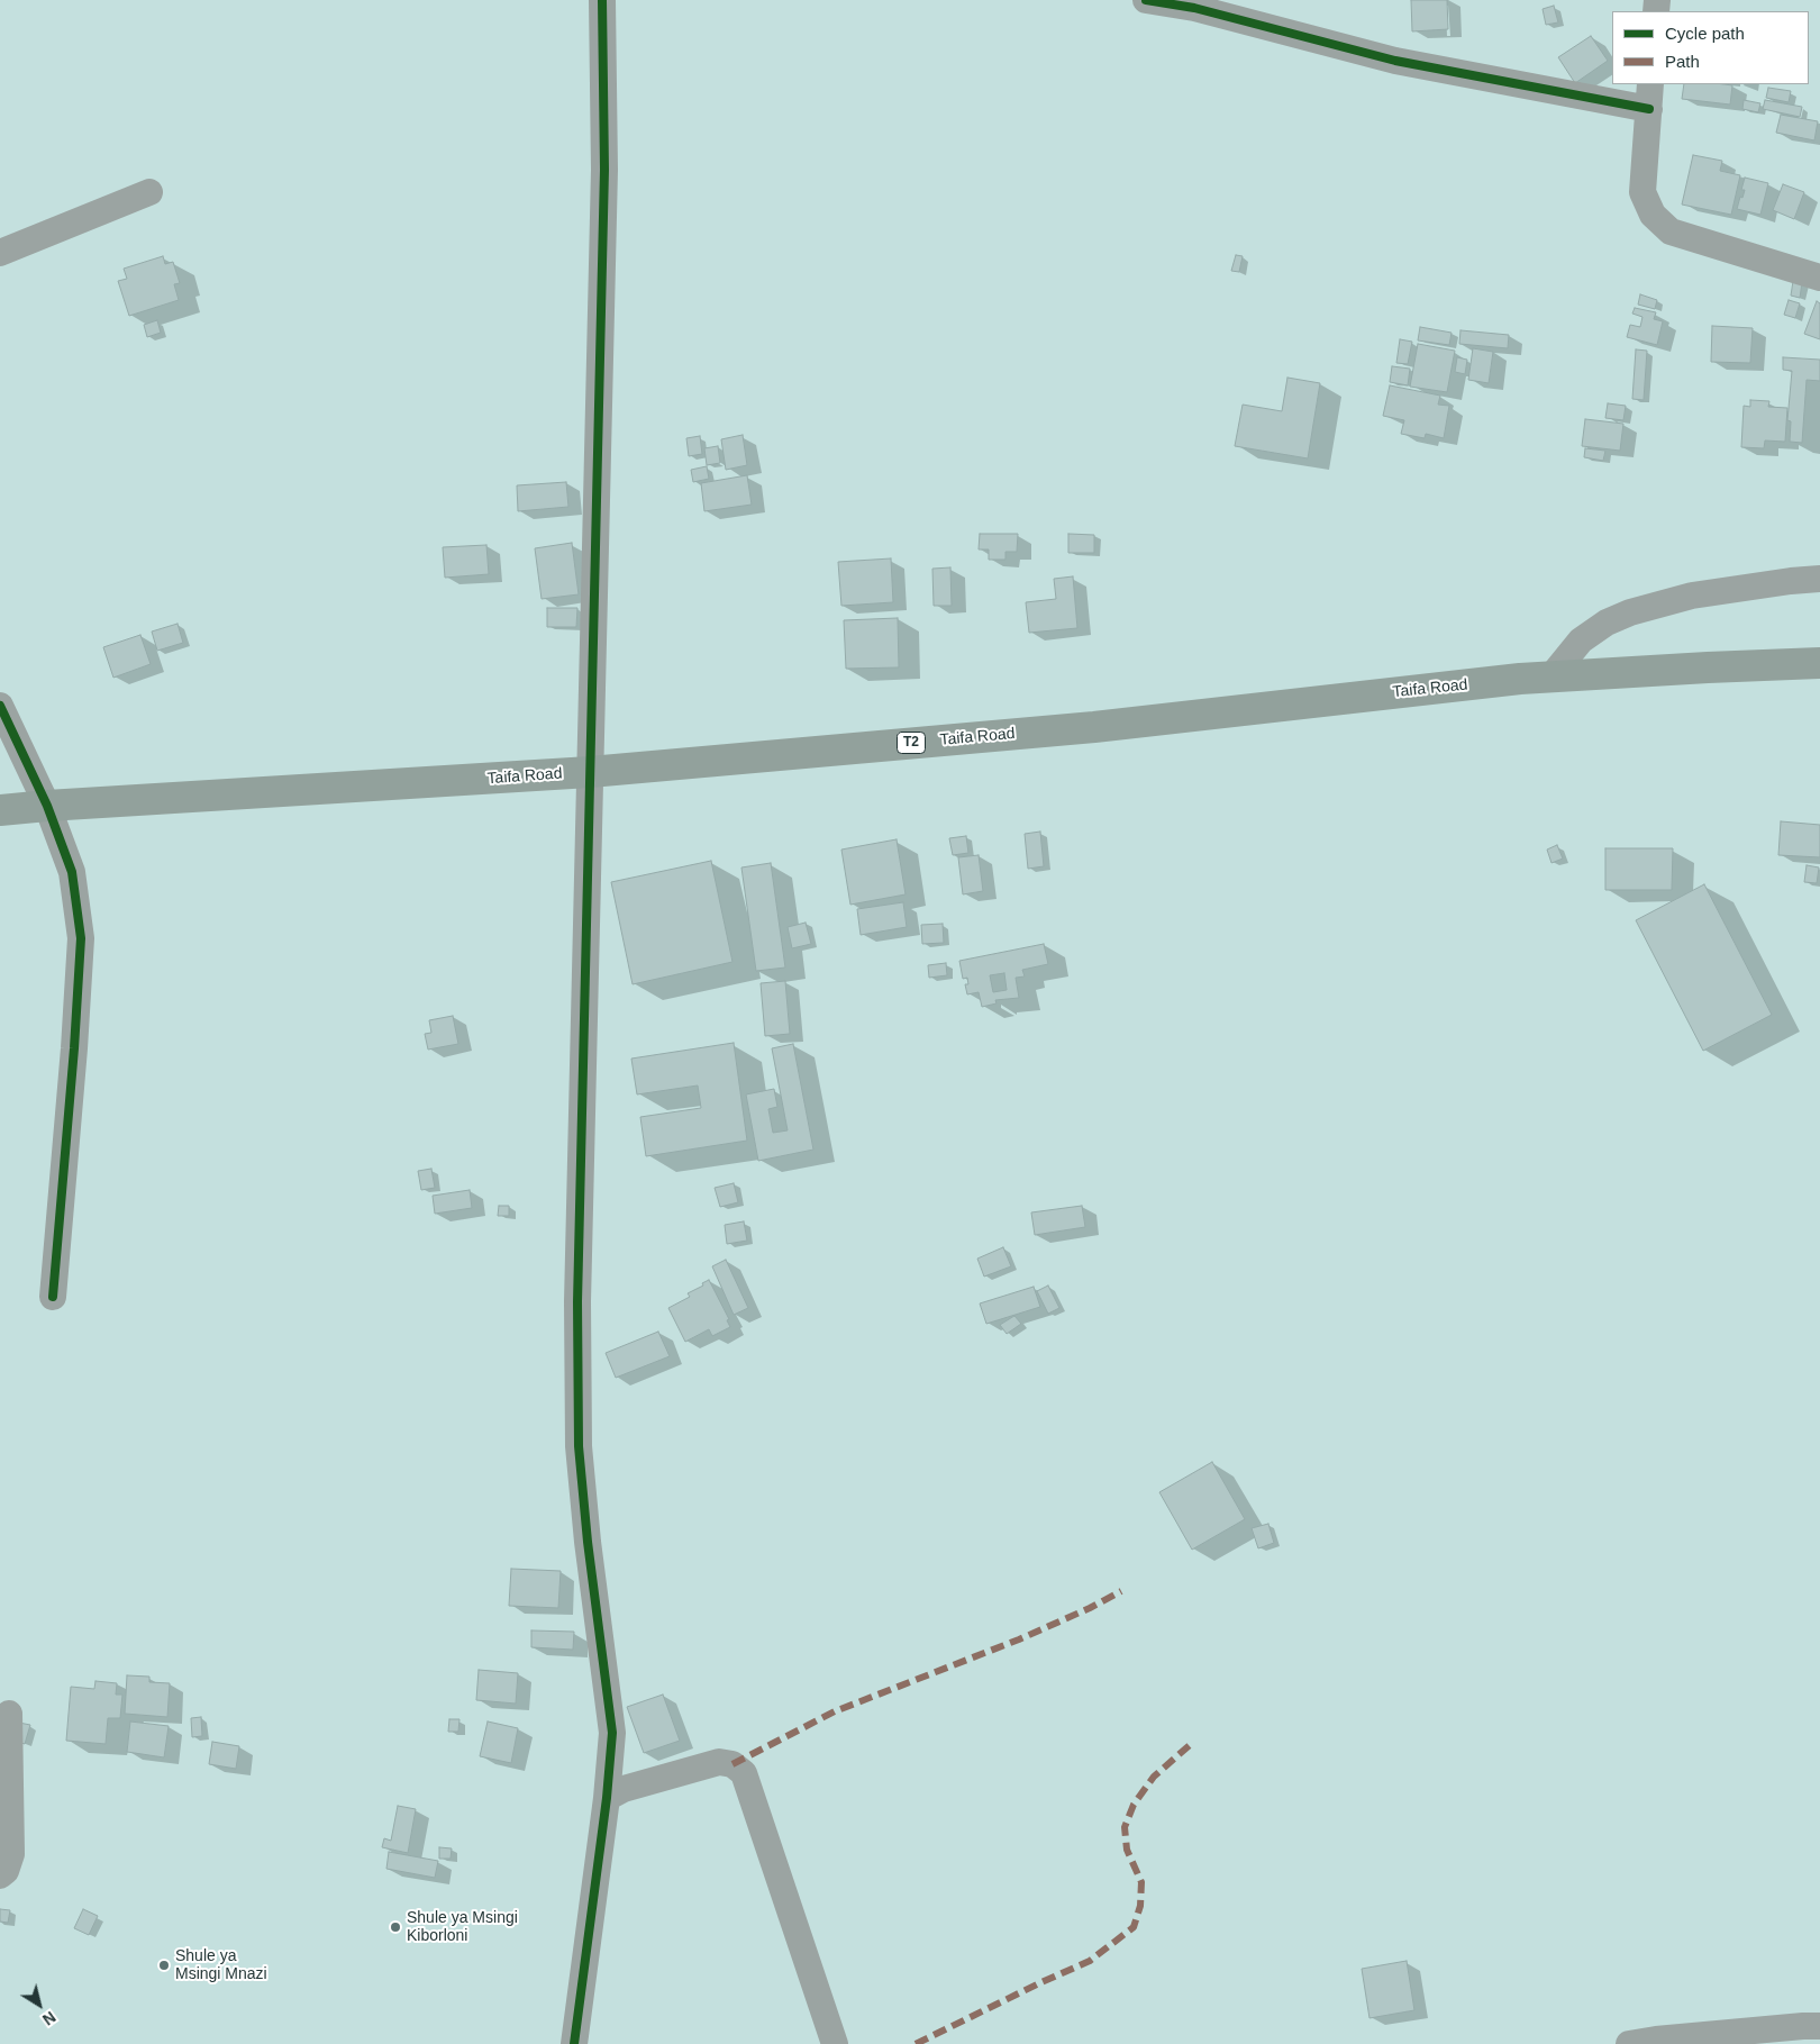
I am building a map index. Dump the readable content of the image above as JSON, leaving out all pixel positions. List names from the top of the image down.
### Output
{
  "streets": {
    "highway": ["Taifa Road", "T2"]
  },
  "places": ["Shule ya Msingi Kiborloni", "Shule ya Msingi Mnazi"],
  "legend": ["Cycle path", "Path"],
  "north": "bottom right"
}
